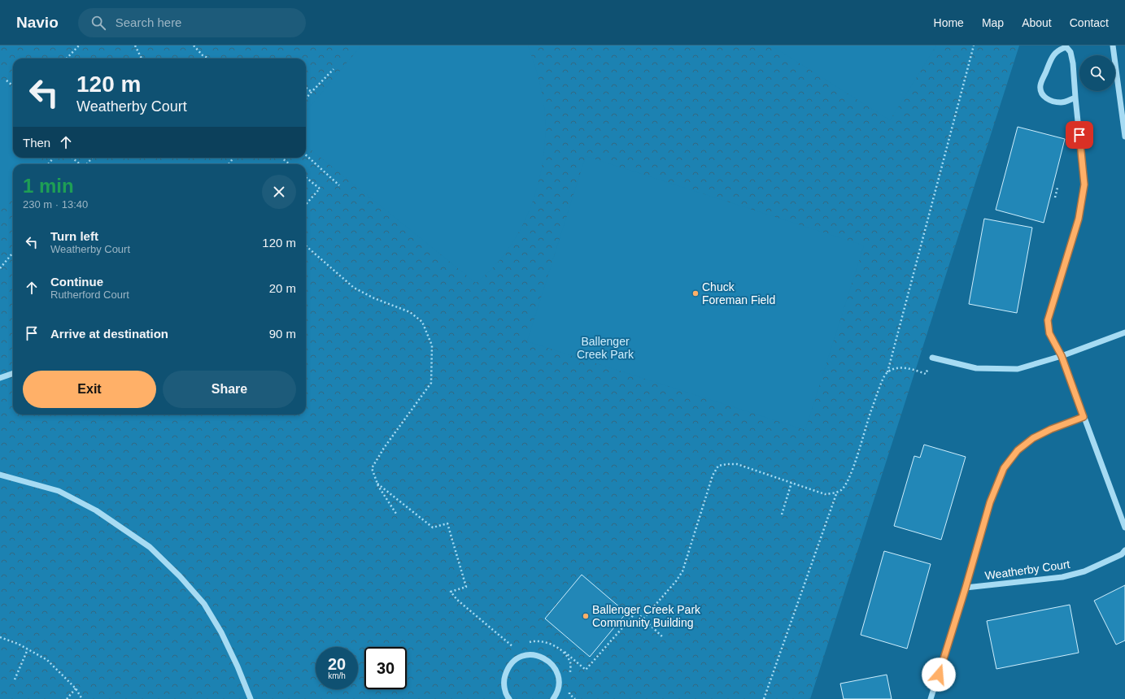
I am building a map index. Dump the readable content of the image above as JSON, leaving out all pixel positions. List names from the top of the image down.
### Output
{
  "streets": {
    "street": ["Weatherby Court"]
  },
  "parks": ["Ballenger Creek Park"],
  "places": ["Chuck Foreman Field", "Ballenger Creek Park Community Building"],
  "page": {
    "header": "Navio",
    "search": "Search here",
    "nav": [
      "Home",
      "Map",
      "About",
      "Contact"
    ],
    "turn": ["120 m", "Weatherby Court"],
    "then": "Then",
    "heading": ["1 min", "230 m · 13:40"],
    "list": [
      {
        "name": "Turn left",
        "note": "Weatherby Court",
        "value": "120 m"
      },
      {
        "name": "Continue",
        "note": "Rutherford Court",
        "value": "20 m"
      },
      {
        "name": "Arrive at destination",
        "value": "90 m"
      }
    ],
    "buttons": ["Exit", "Share"],
    "speed": "20 km/h",
    "limit": "30"
  }
}
